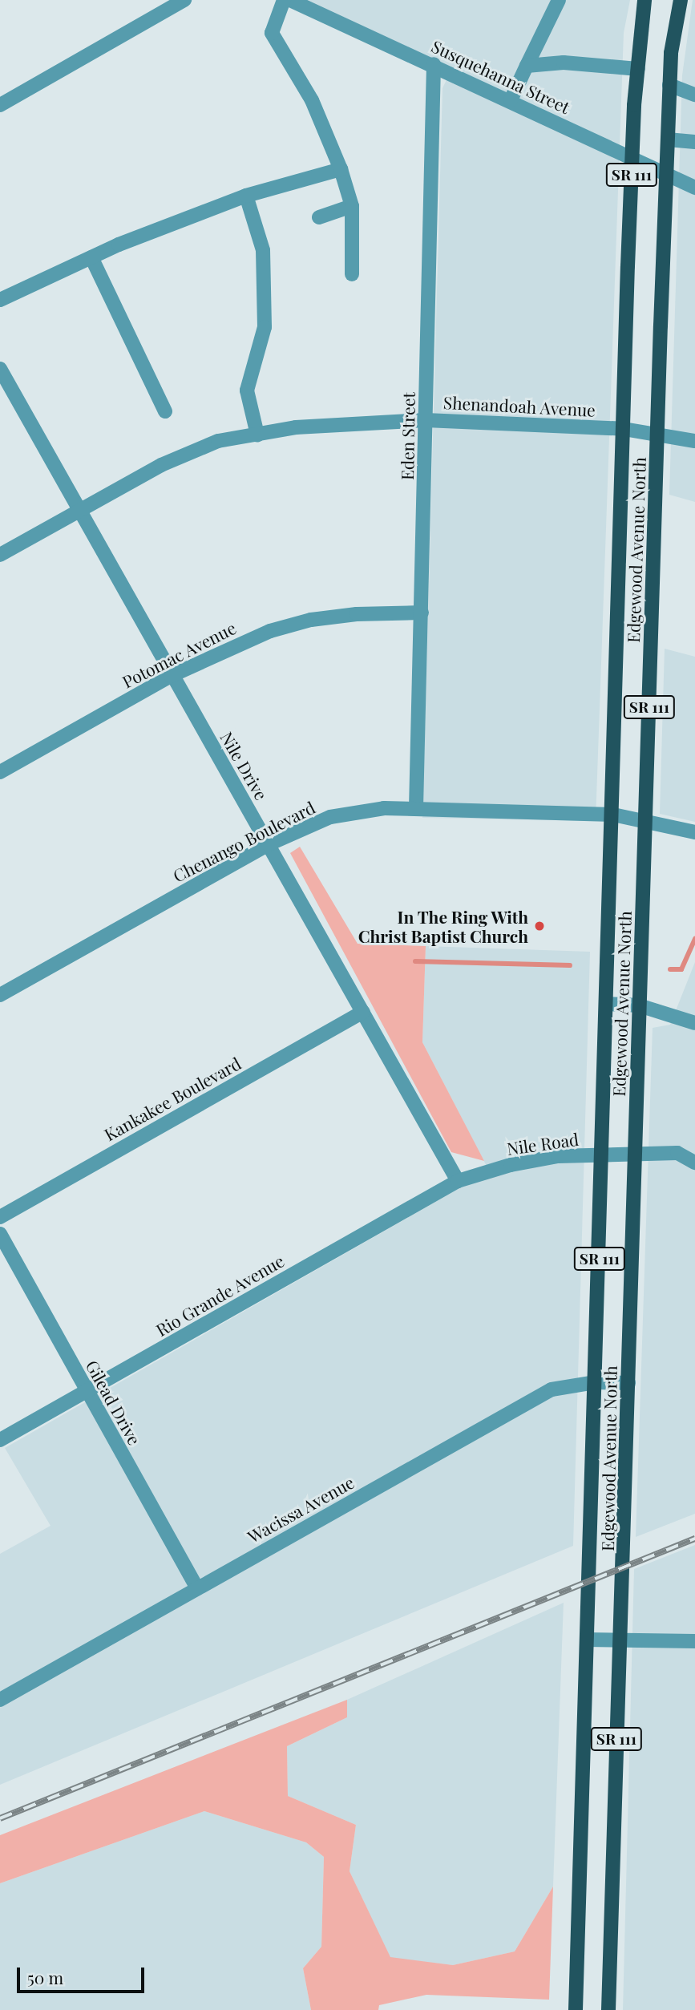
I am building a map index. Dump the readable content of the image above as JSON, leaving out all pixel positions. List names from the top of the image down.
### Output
{
  "streets": {
    "main road": ["SR 111", "Edgewood Avenue North"],
    "street": [
      "Susquehanna Street",
      "Shenandoah Avenue",
      "Eden Street",
      "Potomac Avenue",
      "Nile Drive",
      "Chenango Boulevard",
      "Kankakee Boulevard",
      "Nile Road",
      "Rio Grande Avenue",
      "Gilead Drive",
      "Wacissa Avenue"
    ]
  },
  "crossings": [
    ["Susquehanna Street", "Eden Street"],
    ["Susquehanna Street", "Edgewood Avenue North"],
    ["Shenandoah Avenue", "Eden Street"],
    ["Shenandoah Avenue", "Edgewood Avenue North"],
    ["Shenandoah Avenue", "Nile Drive"],
    ["Eden Street", "Potomac Avenue"],
    ["Eden Street", "Chenango Boulevard"],
    ["Edgewood Avenue North", "Chenango Boulevard"],
    ["Edgewood Avenue North", "Nile Road"],
    ["Edgewood Avenue North", "Wacissa Avenue"],
    ["Potomac Avenue", "Nile Drive"],
    ["Nile Drive", "Chenango Boulevard"],
    ["Nile Drive", "Kankakee Boulevard"],
    ["Nile Drive", "Nile Road"],
    ["Nile Drive", "Rio Grande Avenue"],
    ["Nile Road", "Rio Grande Avenue"],
    ["Rio Grande Avenue", "Gilead Drive"],
    ["Gilead Drive", "Wacissa Avenue"]
  ],
  "places": ["In The Ring With Christ Baptist Church"],
  "scale_bar": "50 m"
}
